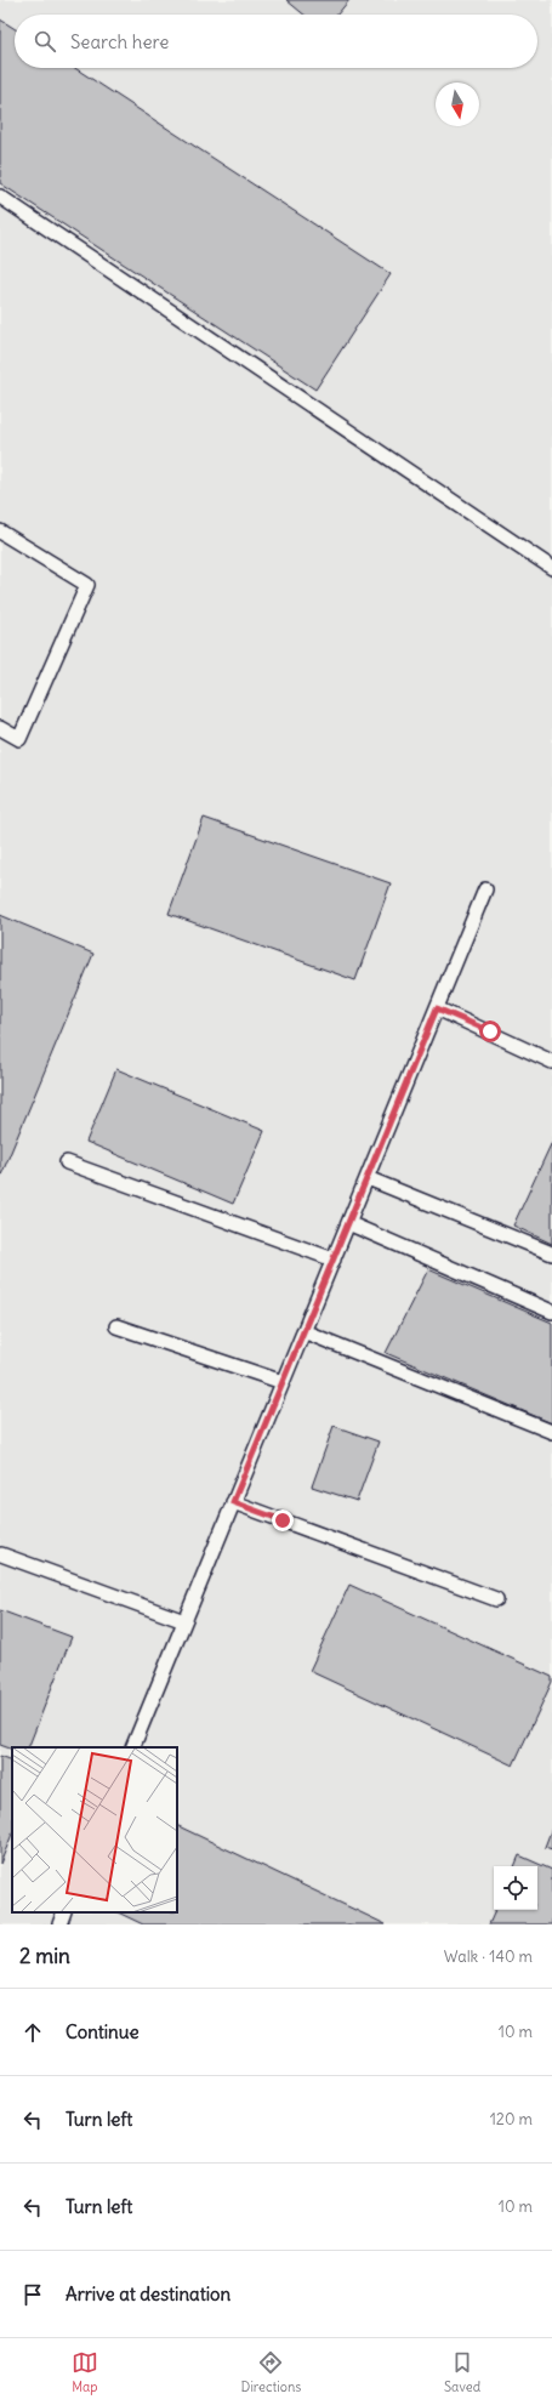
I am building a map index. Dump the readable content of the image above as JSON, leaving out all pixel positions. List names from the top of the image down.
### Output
{
  "north": "bottom",
  "page": {
    "search": "Search here",
    "heading": ["2 min", "Walk · 140 m"],
    "list": [
      ["Continue", "10 m"],
      ["Turn left", "120 m"],
      ["Turn left", "10 m"],
      "Arrive at destination"
    ],
    "nav": ["Map", "Directions", "Saved"]
  }
}
